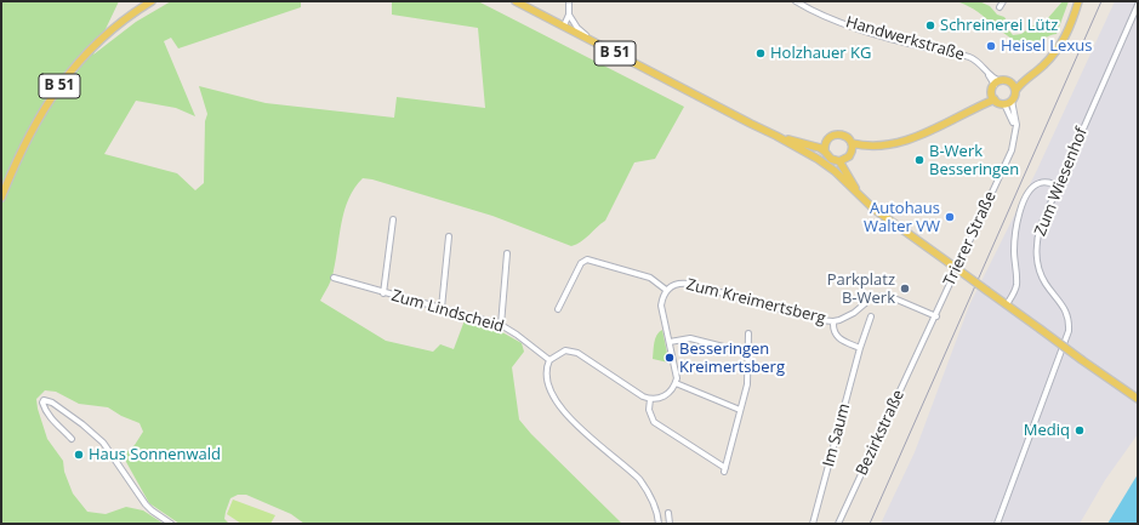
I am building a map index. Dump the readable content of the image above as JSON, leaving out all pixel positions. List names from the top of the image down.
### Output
{
  "streets": {
    "main road": ["B 51"],
    "street": [
      "Handwerkstraße",
      "Zum Wiesenhof",
      "Trierer Straße",
      "Zum Kreimertsberg",
      "Zum Lindscheid",
      "Bezirkstraße",
      "Im Saum"
    ]
  },
  "crossings": [
    ["Handwerkstraße", "Trierer Straße"],
    ["Trierer Straße", "Zum Kreimertsberg"],
    ["Trierer Straße", "Bezirkstraße"]
  ],
  "places": [
    "Schreinerei Lütz",
    "Heisel Lexus",
    "Holzhauer KG",
    "B-Werk Besseringen",
    "Autohaus Walter VW",
    "Parkplatz B-Werk",
    "Besseringen Kreimertsberg",
    "Mediq",
    "Haus Sonnenwald"
  ]
}
